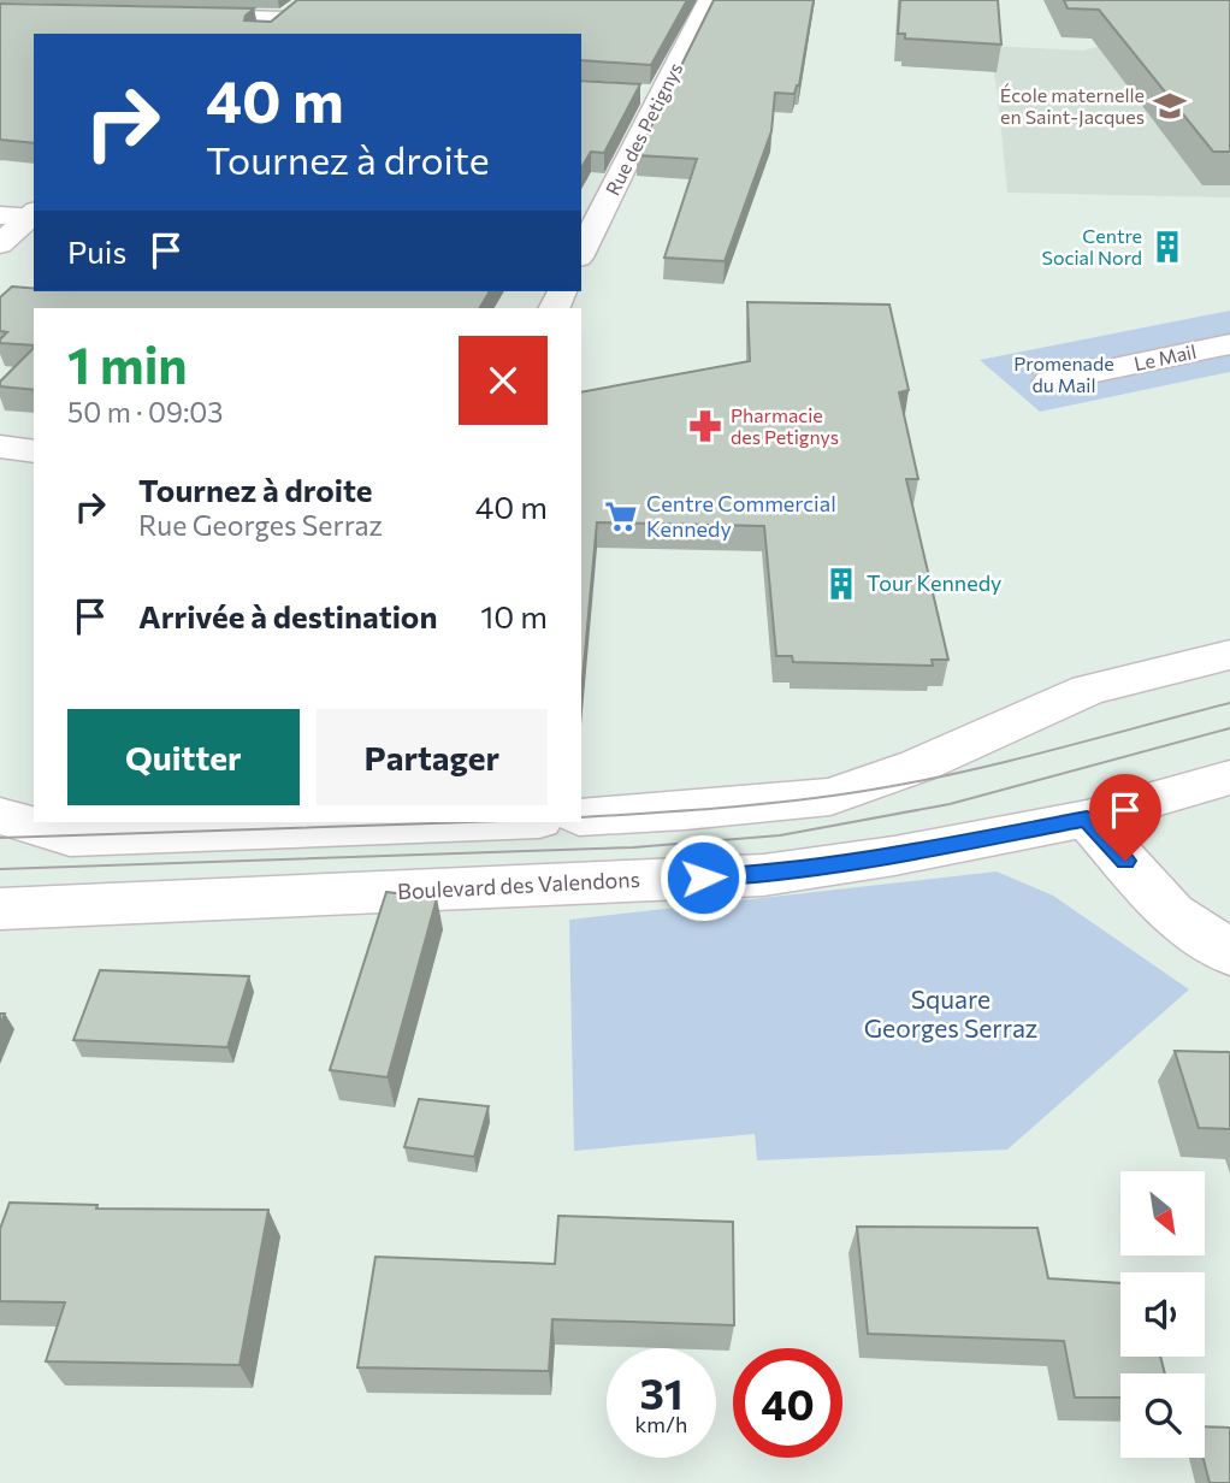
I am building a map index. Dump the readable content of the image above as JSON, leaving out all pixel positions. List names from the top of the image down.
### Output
{
  "streets": {
    "street": ["Rue des Petignys", "Le Mail", "Boulevard des Valendons"]
  },
  "parks": ["Promenade du Mail", "Square Georges Serraz"],
  "places": {
    "school or university": ["École maternelle en Saint-Jacques"],
    "building": ["Centre Social Nord", "Tour Kennedy"],
    "pharmacy": ["Pharmacie des Petignys"],
    "supermarket": ["Centre Commercial Kennedy"]
  },
  "north": "bottom right",
  "page": {
    "turn": ["40 m", "Tournez à droite"],
    "then": "Puis",
    "heading": ["1 min", "50 m · 09:03"],
    "list": [
      {
        "name": "Tournez à droite",
        "note": "Rue Georges Serraz",
        "value": "40 m"
      },
      {
        "name": "Arrivée à destination",
        "value": "10 m"
      }
    ],
    "buttons": ["Quitter", "Partager"],
    "speed": "31 km/h",
    "limit": "40"
  }
}
